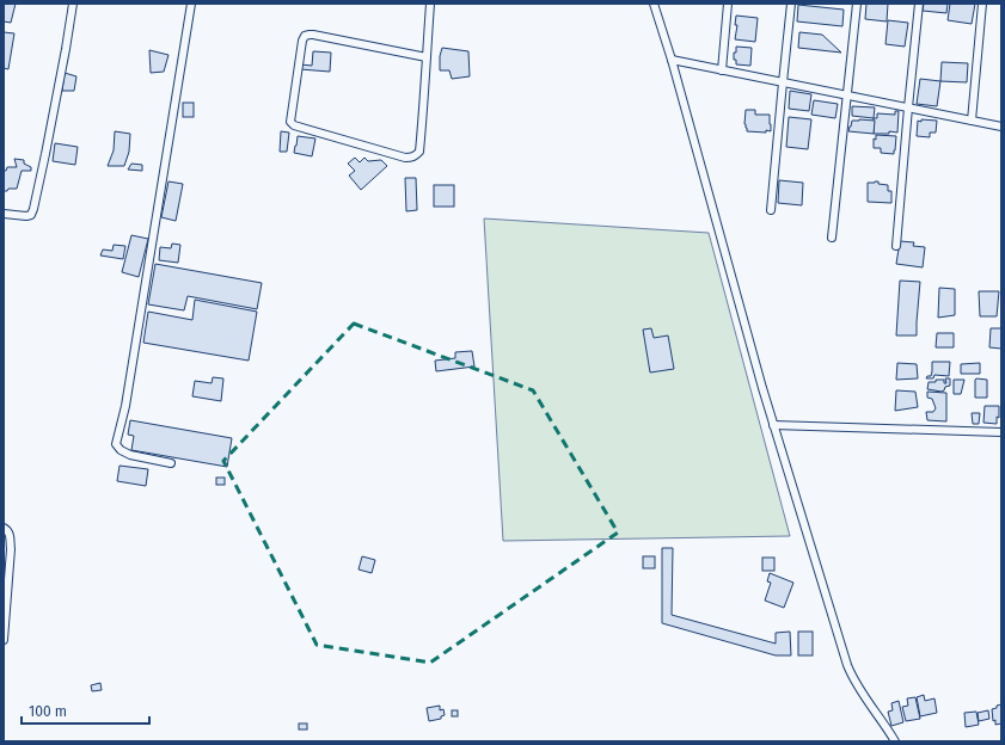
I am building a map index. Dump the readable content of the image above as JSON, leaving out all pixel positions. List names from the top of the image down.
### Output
{
  "scale_bar": "100 m"
}
